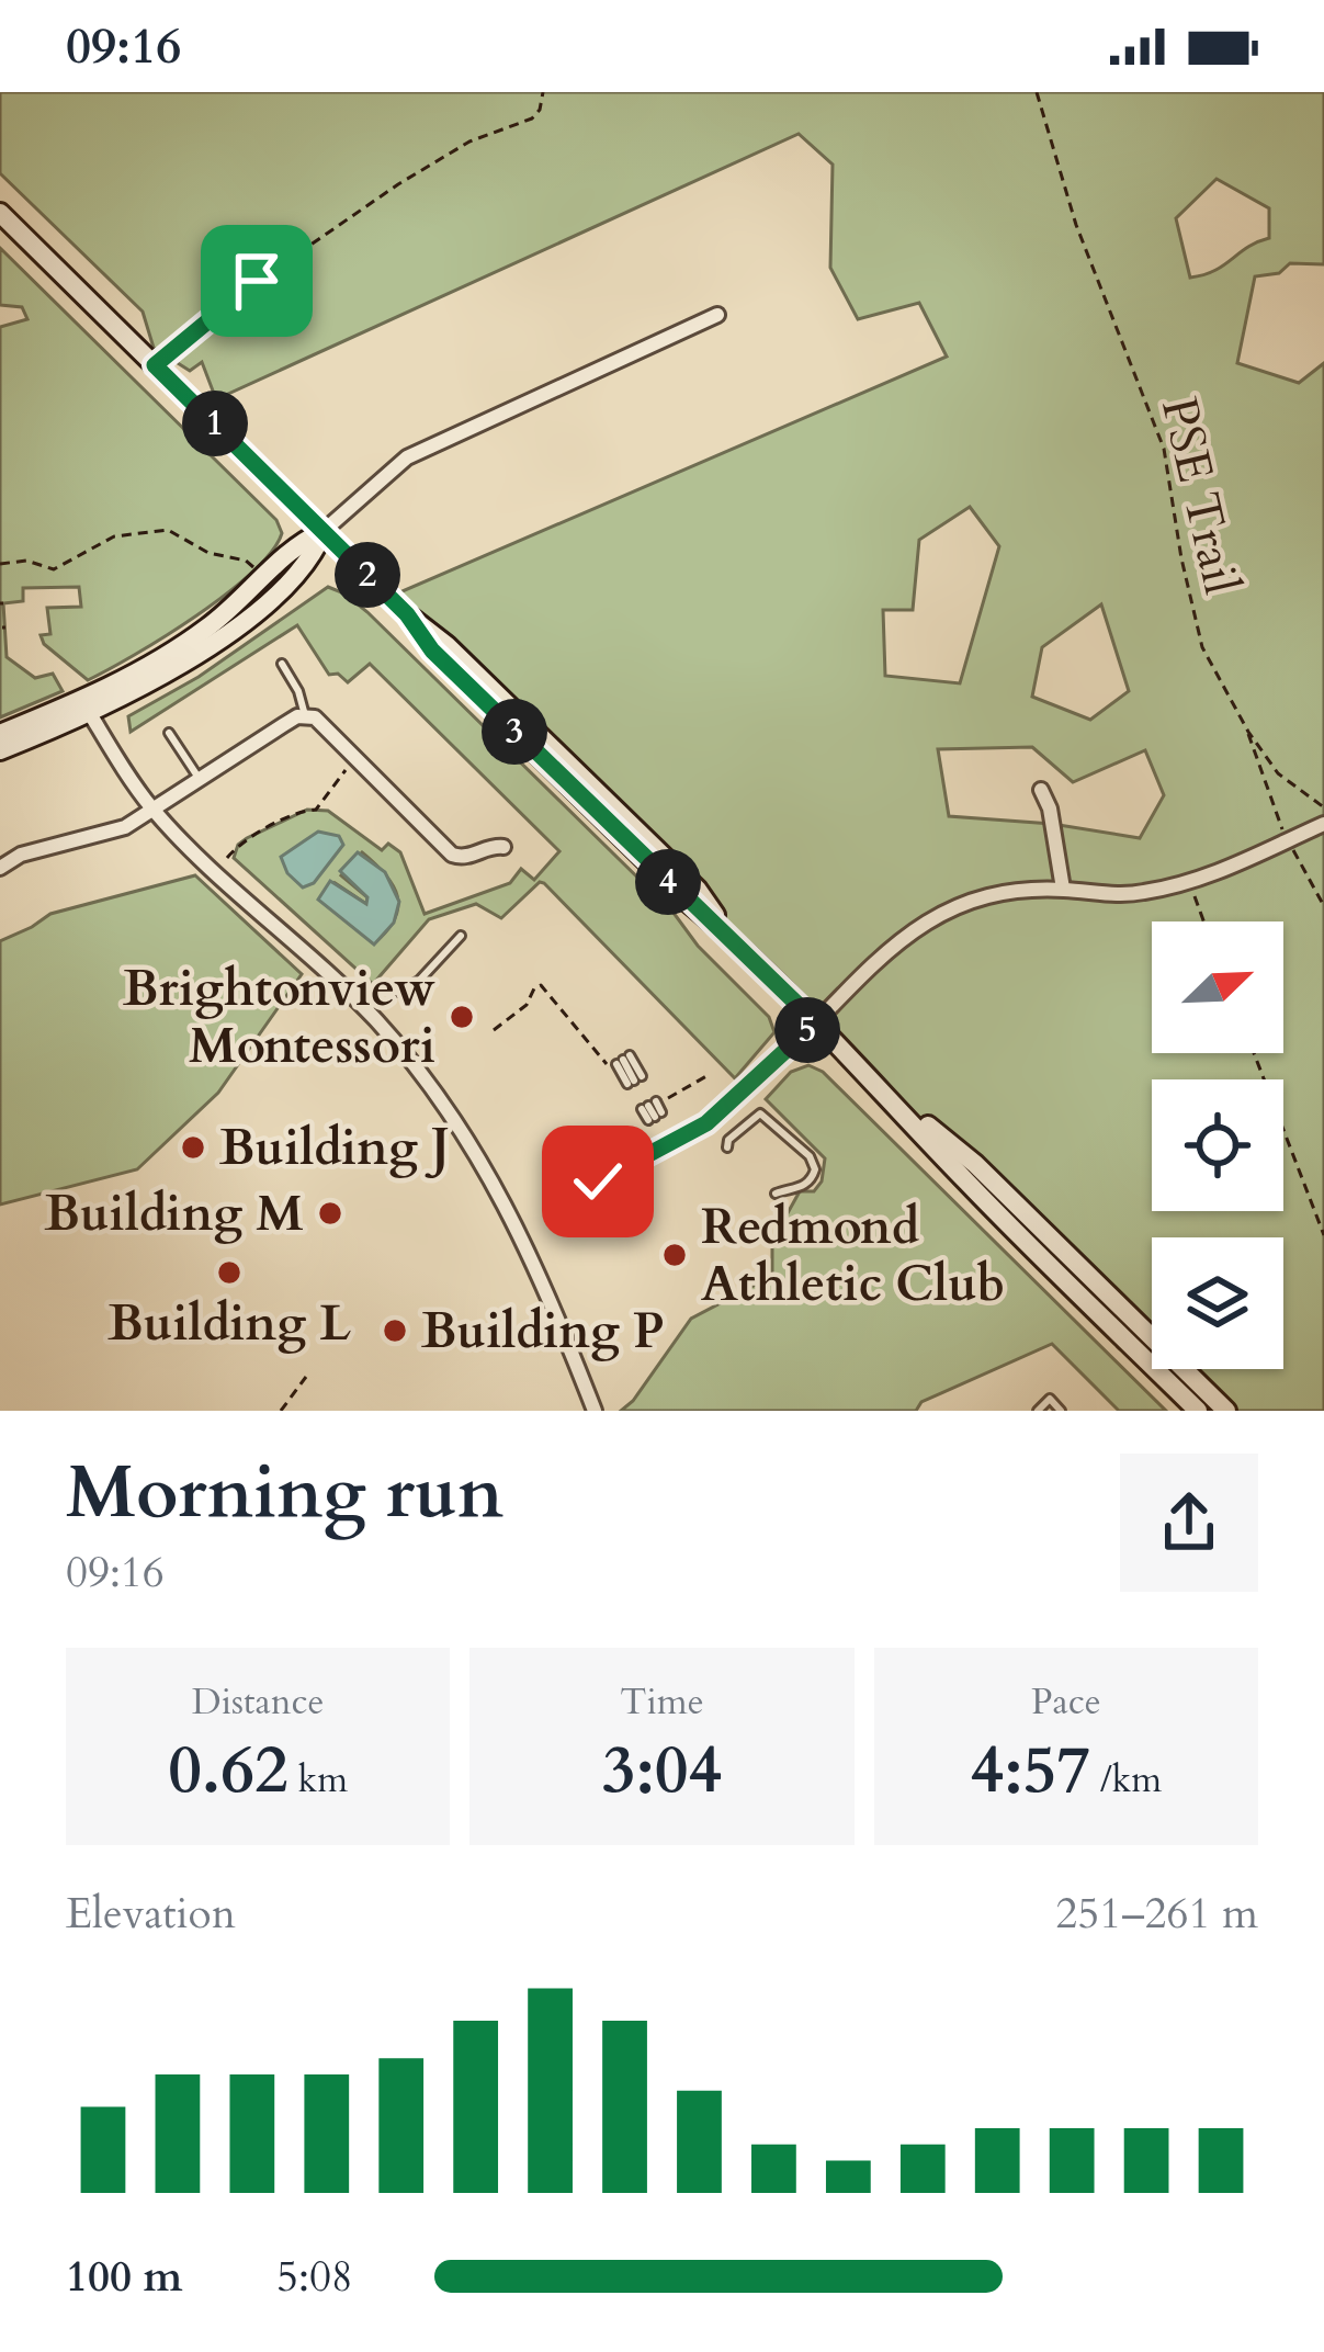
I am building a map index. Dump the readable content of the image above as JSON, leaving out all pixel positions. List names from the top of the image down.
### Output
{
  "streets": {
    "path": ["PSE Trail"]
  },
  "places": [
    "Brightonview Montessori",
    "Building J",
    "Building M",
    "Redmond Athletic Club",
    "Building L",
    "Building P"
  ],
  "north": "top right",
  "page": {
    "status": "09:16",
    "pins": [
      "1",
      "2",
      "3",
      "4",
      "5"
    ],
    "heading": ["Morning run", "09:16"],
    "stats": [
      ["Distance", "0.62 km"],
      ["Time", "3:04"],
      ["Pace", "4:57 /km"]
    ],
    "chart": ["Elevation", "251–261 m"],
    "list": [
      {
        "name": "100 m",
        "note": "5:08"
      }
    ]
  }
}
